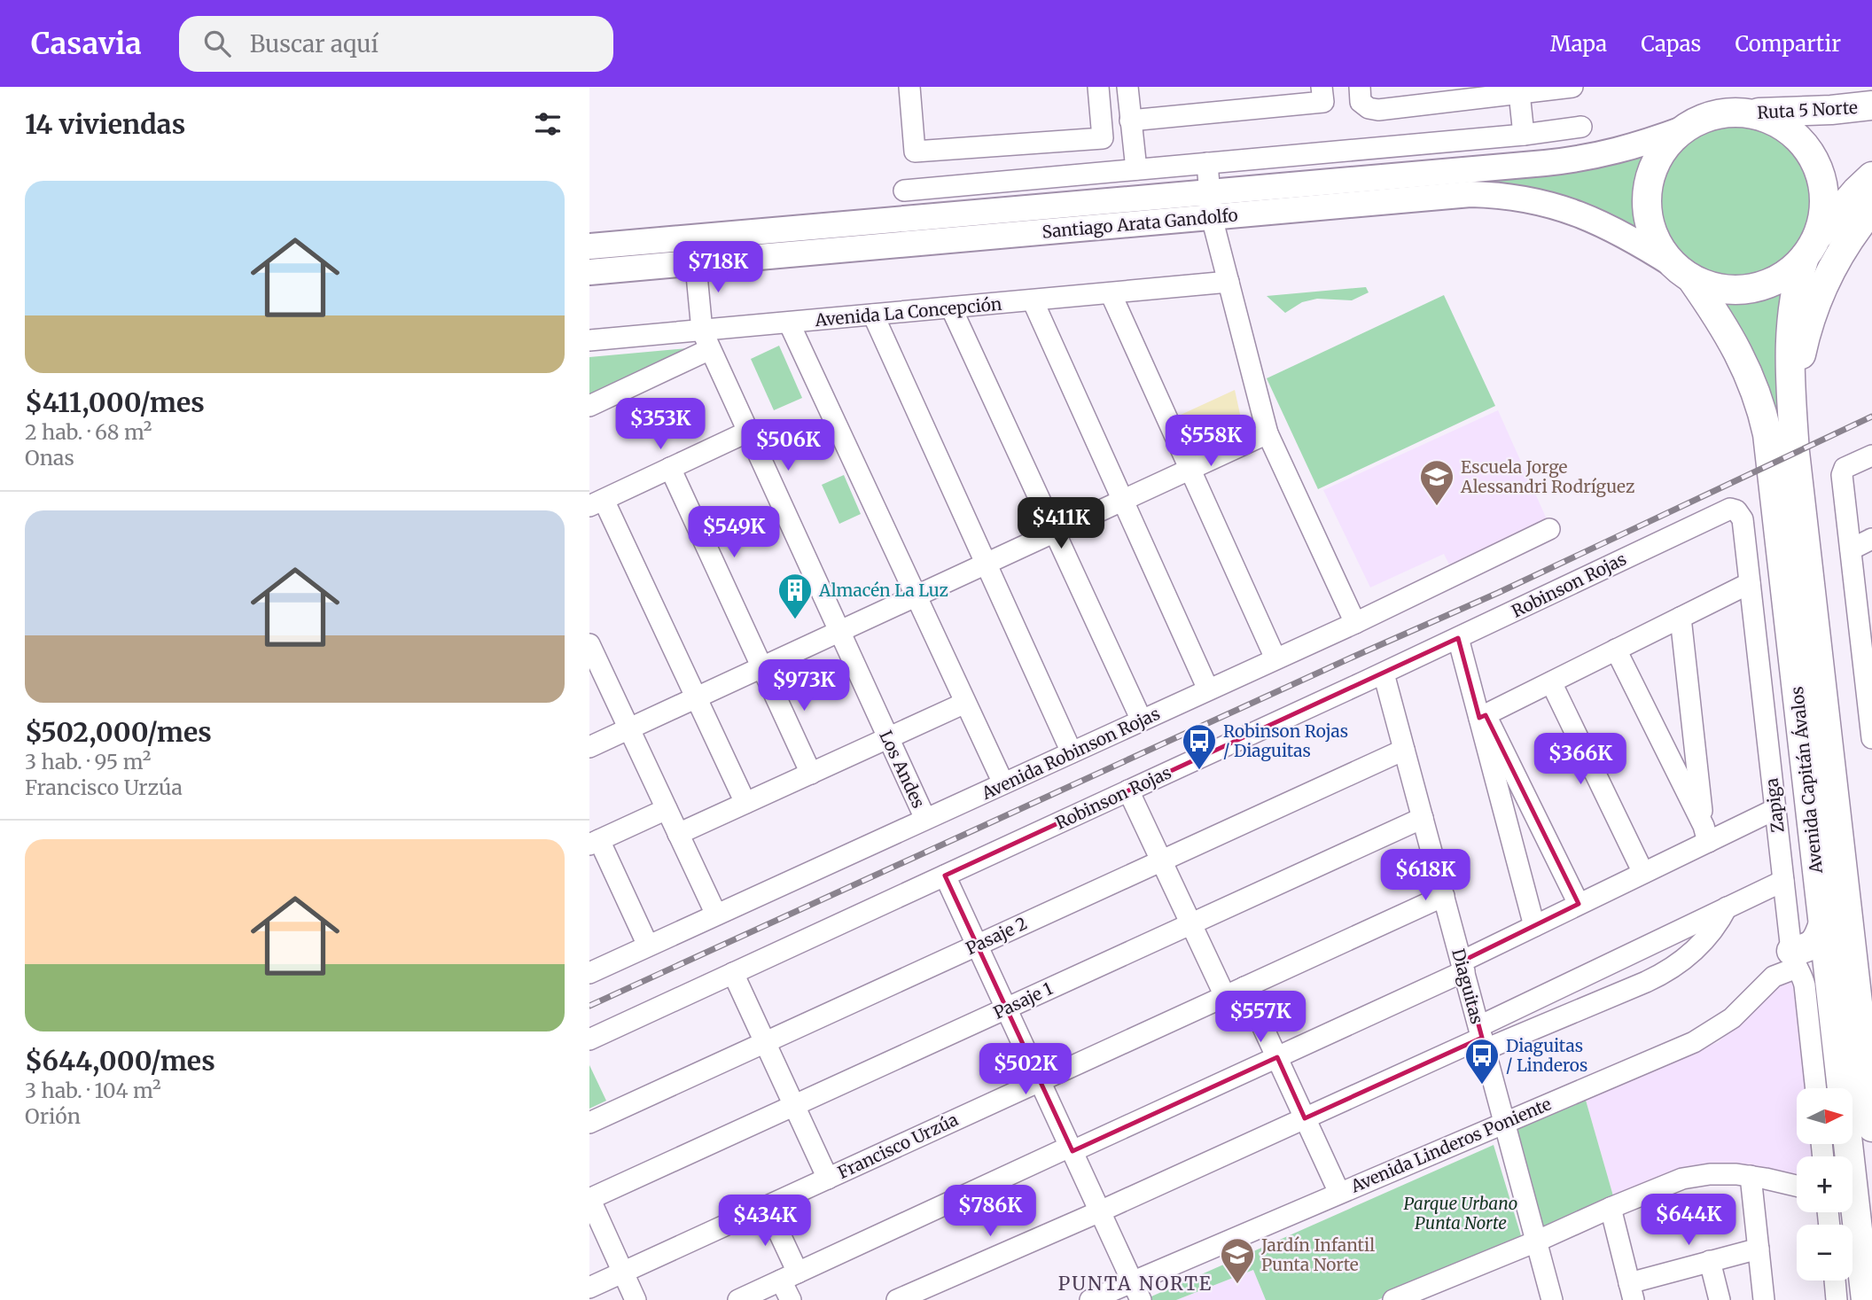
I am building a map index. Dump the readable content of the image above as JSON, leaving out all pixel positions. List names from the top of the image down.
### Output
{
  "streets": {
    "highway": ["Ruta 5 Norte", "Avenida Capitán Ávalos"],
    "main road": ["Santiago Arata Gandolfo"],
    "street": [
      "Avenida La Concepción",
      "Robinson Rojas",
      "Avenida Robinson Rojas",
      "Los Andes",
      "Zapiga",
      "Pasaje 2",
      "Diaguitas",
      "Pasaje 1",
      "Avenida Linderos Poniente",
      "Francisco Urzúa"
    ]
  },
  "crossings": [
    ["Ruta 5 Norte", "Santiago Arata Gandolfo"],
    ["Ruta 5 Norte", "Avenida Capitán Ávalos"],
    ["Santiago Arata Gandolfo", "Los Andes"],
    ["Santiago Arata Gandolfo", "Avenida Capitán Ávalos"],
    ["Avenida La Concepción", "Los Andes"],
    ["Robinson Rojas", "Zapiga"],
    ["Robinson Rojas", "Diaguitas"],
    ["Avenida Robinson Rojas", "Los Andes"],
    ["Zapiga", "Avenida Linderos Poniente"],
    ["Pasaje 2", "Diaguitas"],
    ["Diaguitas", "Pasaje 1"],
    ["Diaguitas", "Avenida Linderos Poniente"],
    ["Diaguitas", "Francisco Urzúa"]
  ],
  "districts": ["PUNTA NORTE"],
  "parks": ["Parque Urbano Punta Norte"],
  "places": {
    "school or university": ["Escuela Jorge Alessandri Rodríguez", "Jardín Infantil Punta Norte"],
    "building": ["Almacén La Luz"],
    "bus stop": ["Robinson Rojas / Diaguitas", "Diaguitas / Linderos"]
  },
  "north": "right",
  "page": {
    "header": "Casavia",
    "search": "Buscar aquí",
    "nav": ["Mapa", "Capas", "Compartir"],
    "heading": "14 viviendas",
    "list": [
      {
        "name": "$411,000/mes",
        "note": "2 hab. · 68 m² · Onas"
      },
      {
        "name": "$502,000/mes",
        "note": "3 hab. · 95 m² · Francisco Urzúa"
      },
      {
        "name": "$644,000/mes",
        "note": "3 hab. · 104 m² · Orión"
      }
    ],
    "price": [
      "$718K",
      "$353K",
      "$558K",
      "$506K",
      "$411K",
      "$549K",
      "$973K",
      "$366K",
      "$618K",
      "$557K",
      "$502K",
      "$786K",
      "$644K",
      "$434K"
    ],
    "map_buttons": ["+", "−"]
  }
}
